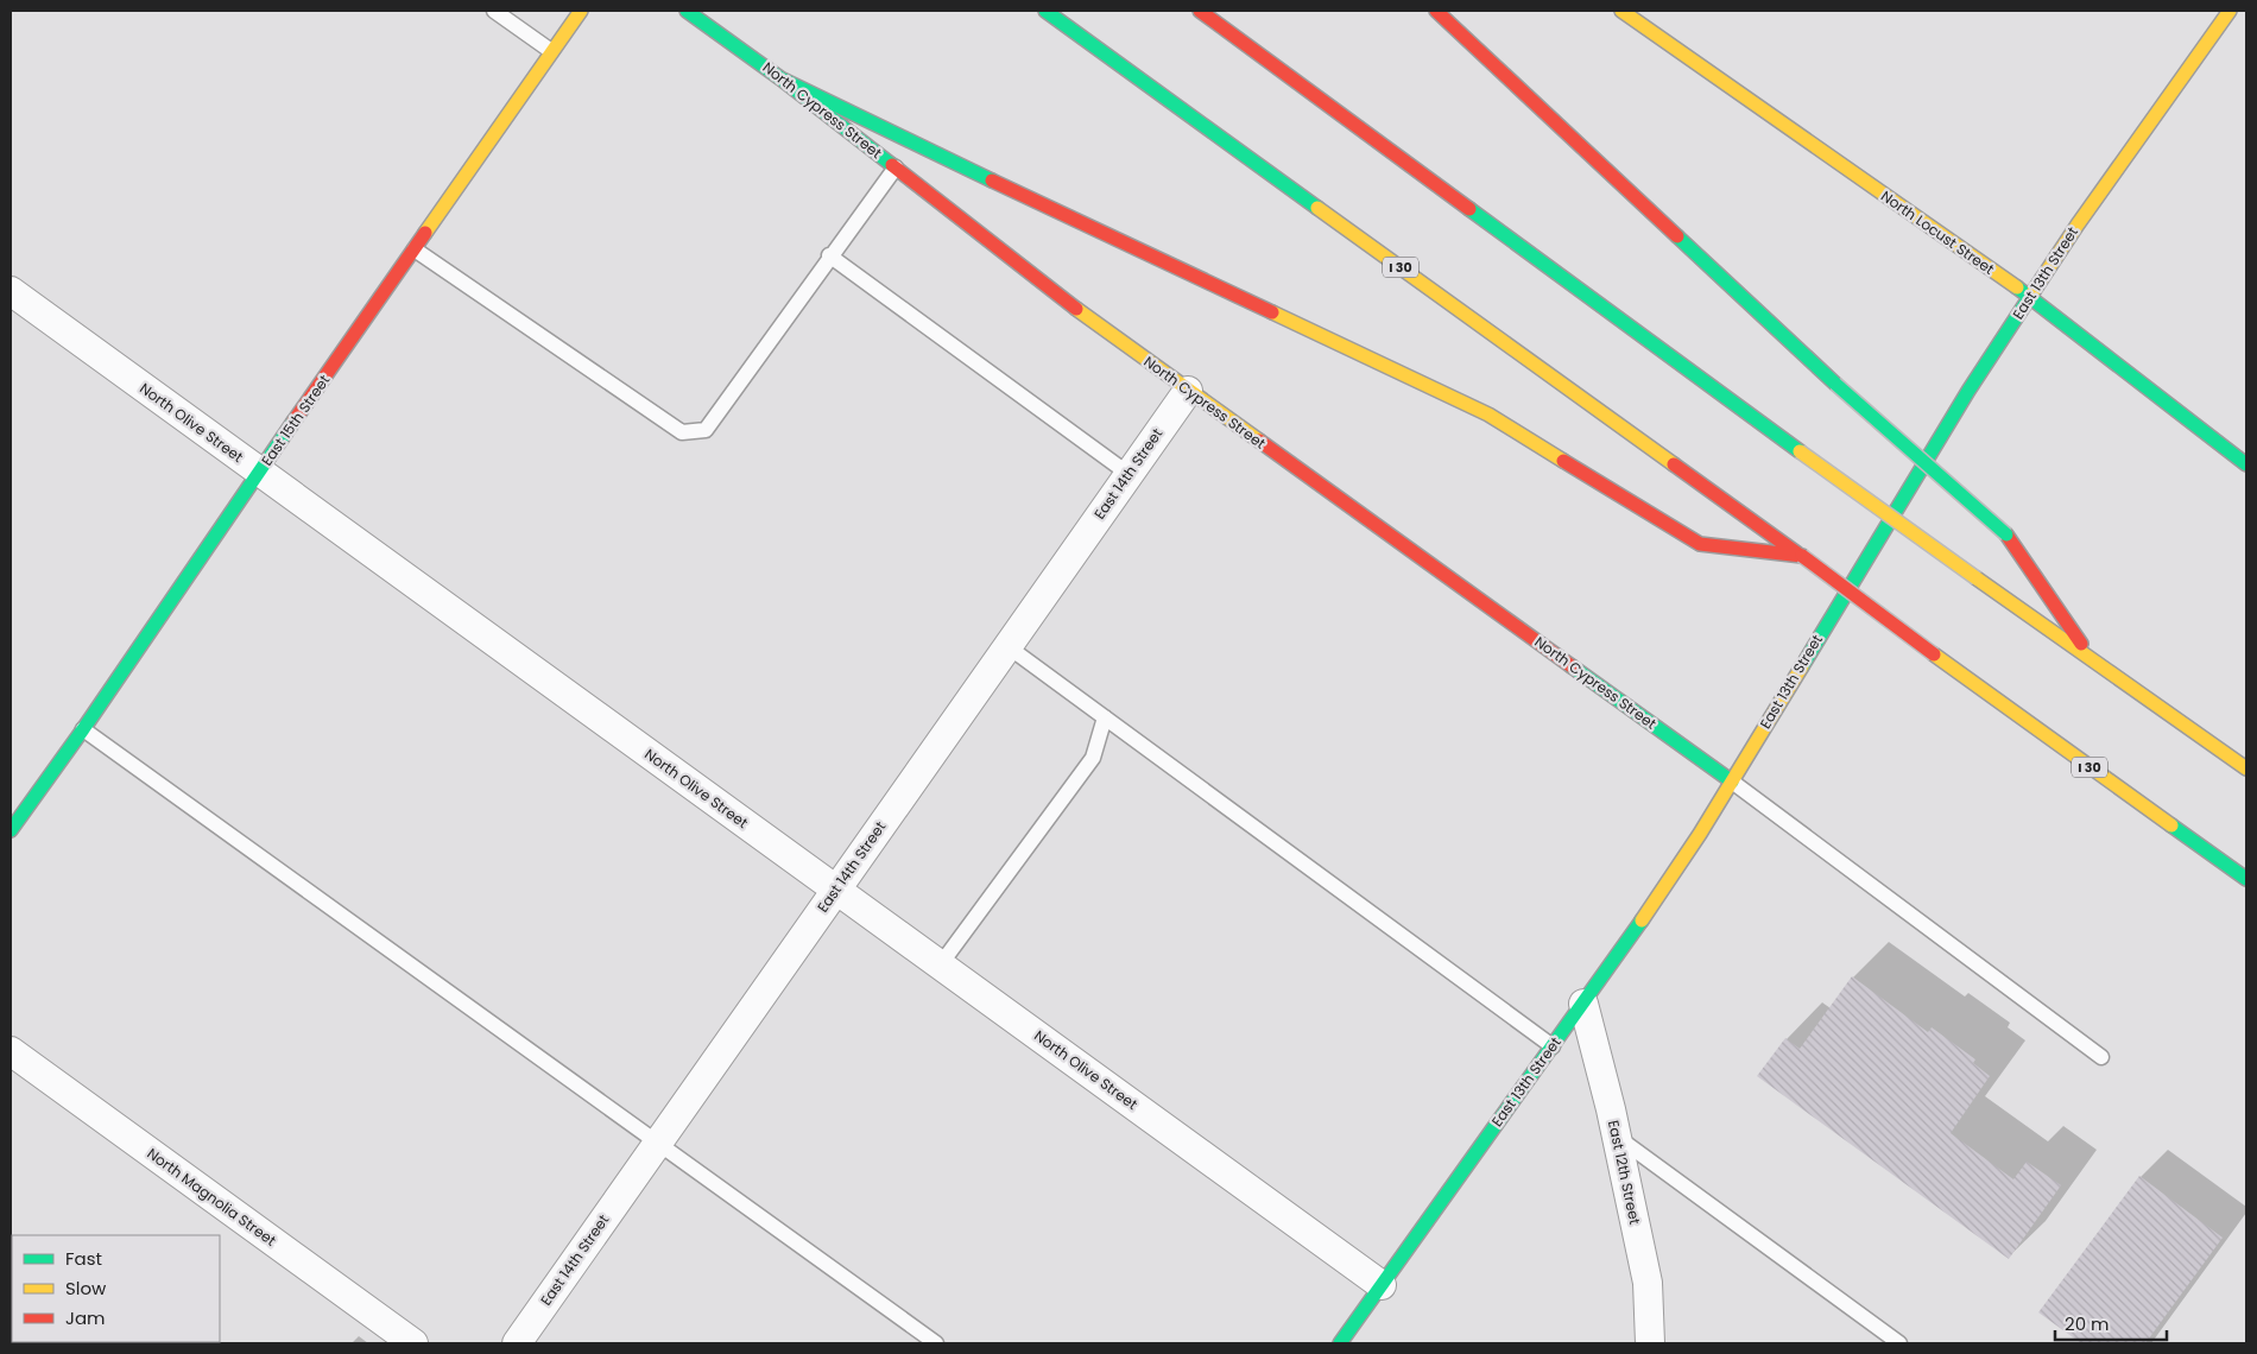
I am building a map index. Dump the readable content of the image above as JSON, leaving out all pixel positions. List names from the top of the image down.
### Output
{
  "streets": {
    "main road": [
      "North Cypress Street",
      "North Locust Street",
      "I 30",
      "East 13th Street",
      "East 15th Street"
    ],
    "street": [
      "North Olive Street",
      "East 14th Street",
      "East 12th Street",
      "North Magnolia Street"
    ]
  },
  "crossings": [
    ["North Cypress Street", "East 13th Street"],
    ["North Cypress Street", "East 14th Street"],
    ["North Locust Street", "East 13th Street"],
    ["East 13th Street", "North Olive Street"],
    ["East 13th Street", "East 12th Street"],
    ["East 15th Street", "North Olive Street"],
    ["North Olive Street", "East 14th Street"]
  ],
  "legend": ["Fast", "Slow", "Jam"],
  "scale_bar": "20 m"
}
